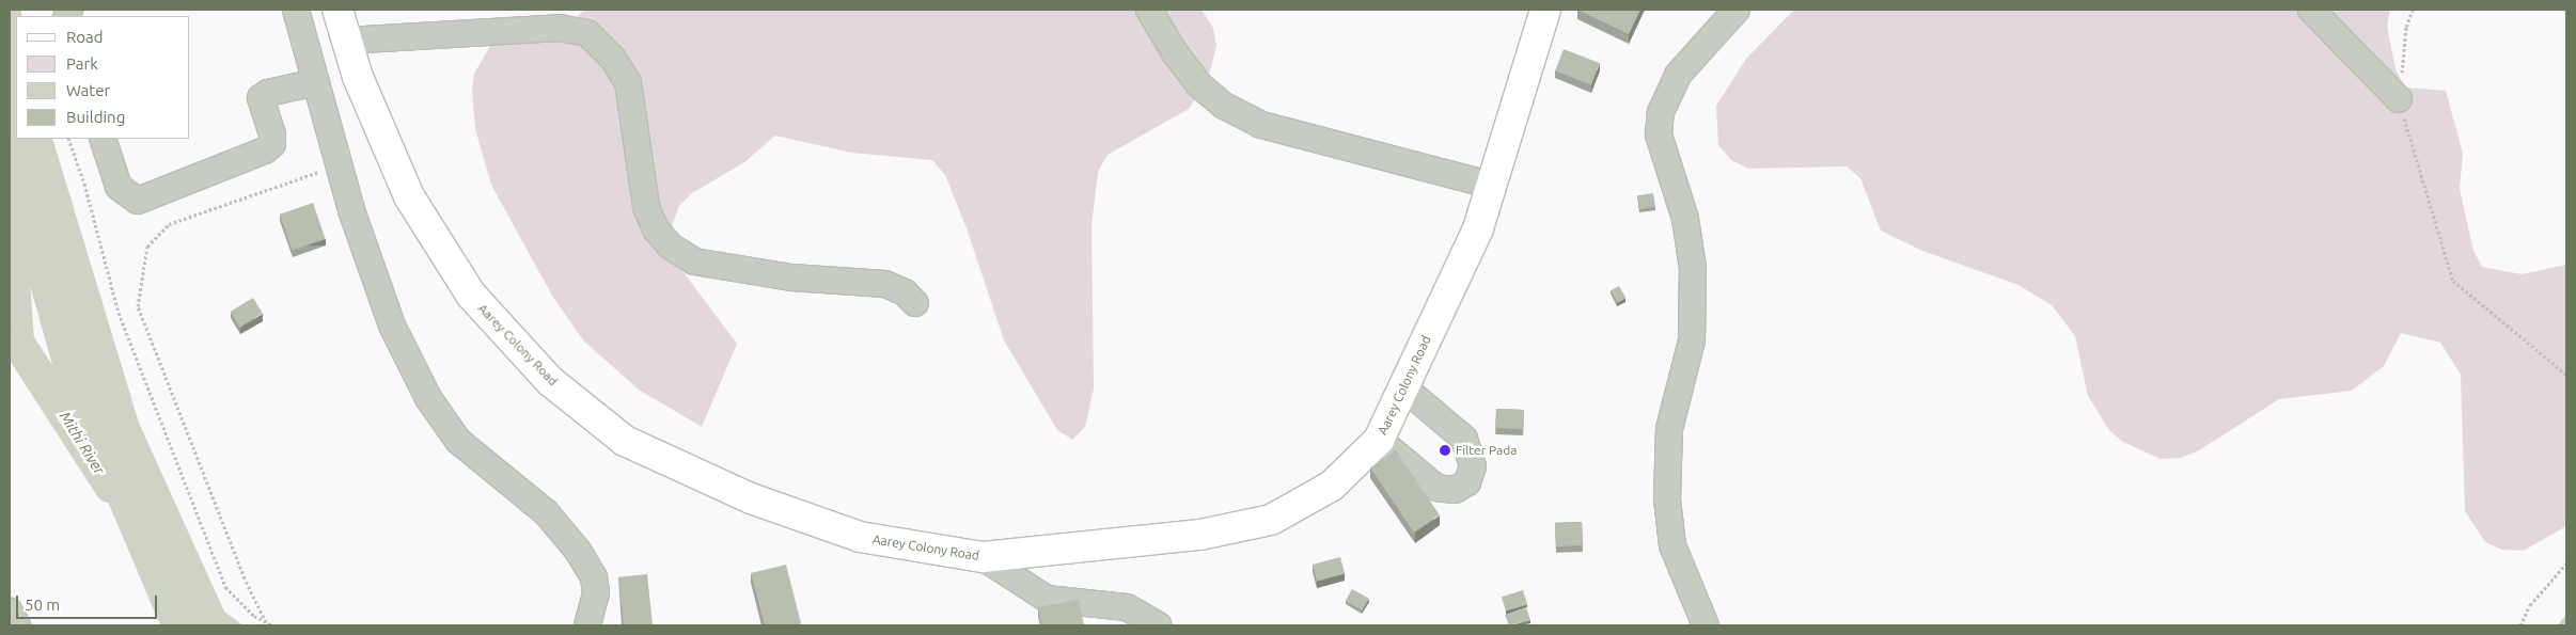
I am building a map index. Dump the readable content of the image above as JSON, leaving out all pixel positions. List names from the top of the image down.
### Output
{
  "streets": {
    "main road": ["Aarey Colony Road"]
  },
  "water": ["Mithi River"],
  "places": ["Filter Pada"],
  "legend": [
    "Road",
    "Park",
    "Water",
    "Building"
  ],
  "scale_bar": "50 m"
}
